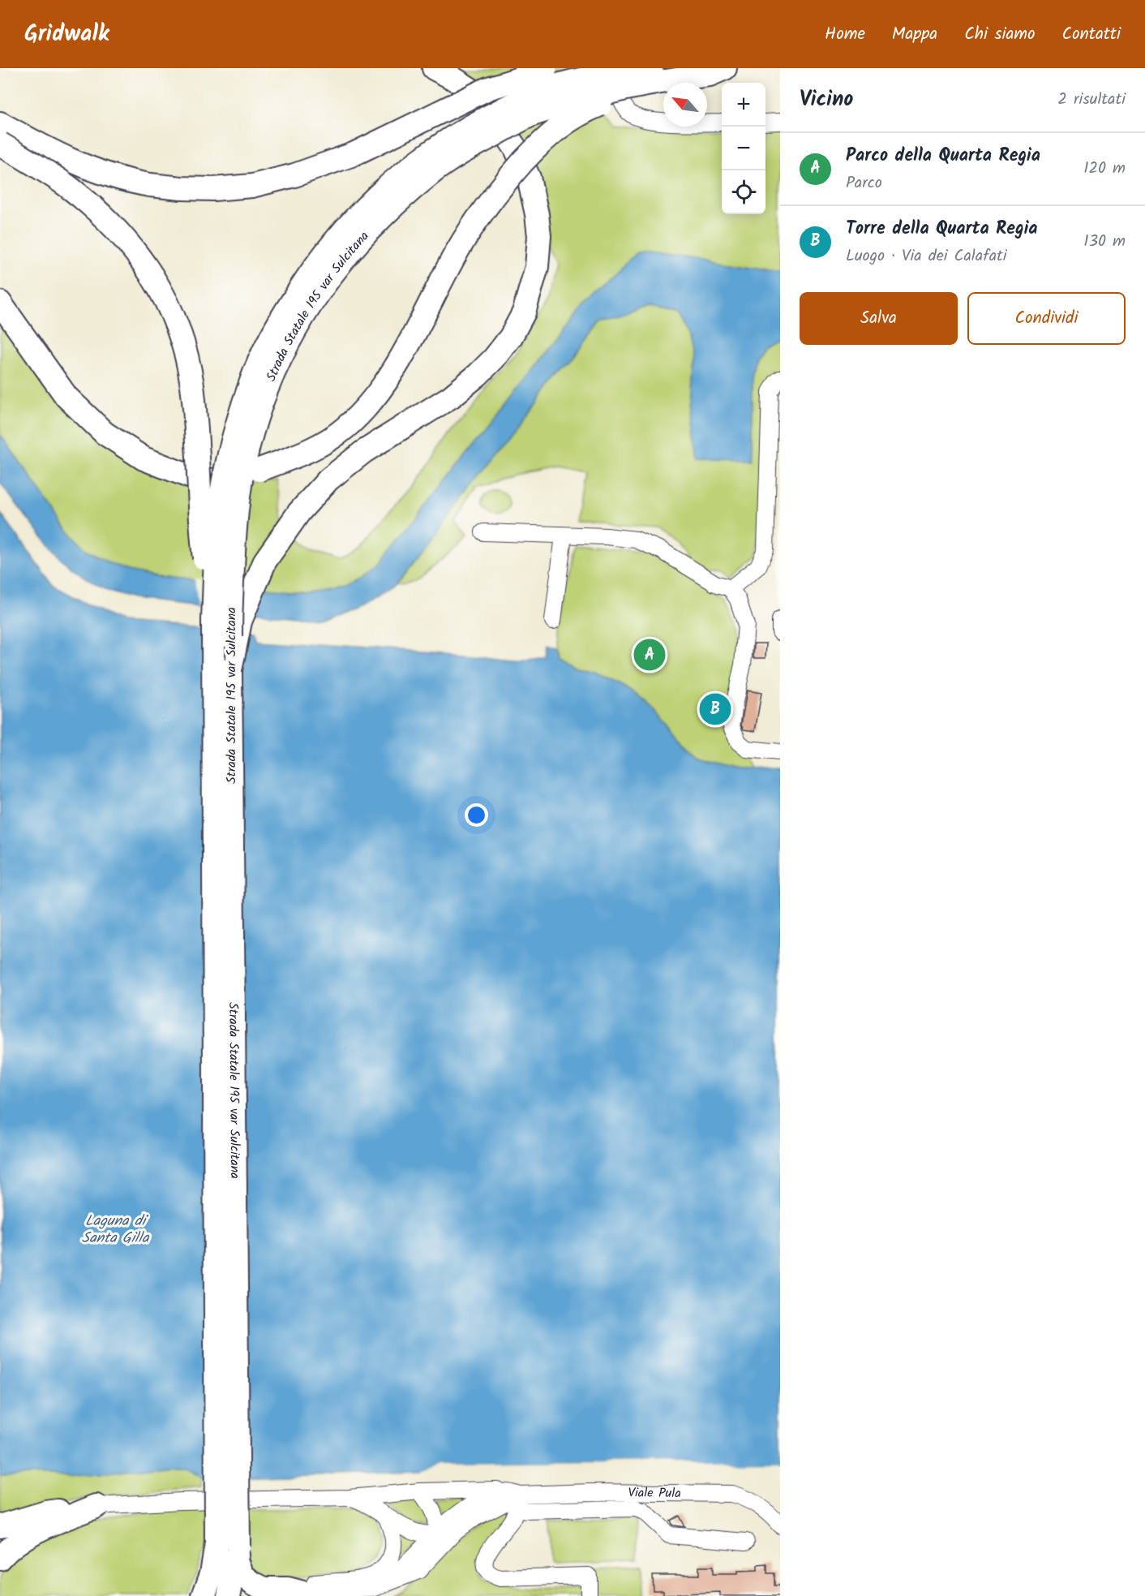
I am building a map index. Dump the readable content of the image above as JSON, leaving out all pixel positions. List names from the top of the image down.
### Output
{
  "streets": {
    "highway": ["Strada Statale 195 var Sulcitana"],
    "street": ["Viale Pula"]
  },
  "water": ["Laguna di Santa Gilla"],
  "north": "top left",
  "page": {
    "header": "Gridwalk",
    "nav": [
      "Home",
      "Mappa",
      "Chi siamo",
      "Contatti"
    ],
    "heading": ["Vicino", "2 risultati"],
    "map_buttons": ["+", "−"],
    "list": [
      {
        "mark": "A",
        "name": "Parco della Quarta Regia",
        "note": "Parco",
        "value": "120 m"
      },
      {
        "mark": "B",
        "name": "Torre della Quarta Regia",
        "note": "Luogo · Via dei Calafati",
        "value": "130 m"
      }
    ],
    "buttons": ["Salva", "Condividi"],
    "pins": ["A", "B"]
  }
}
